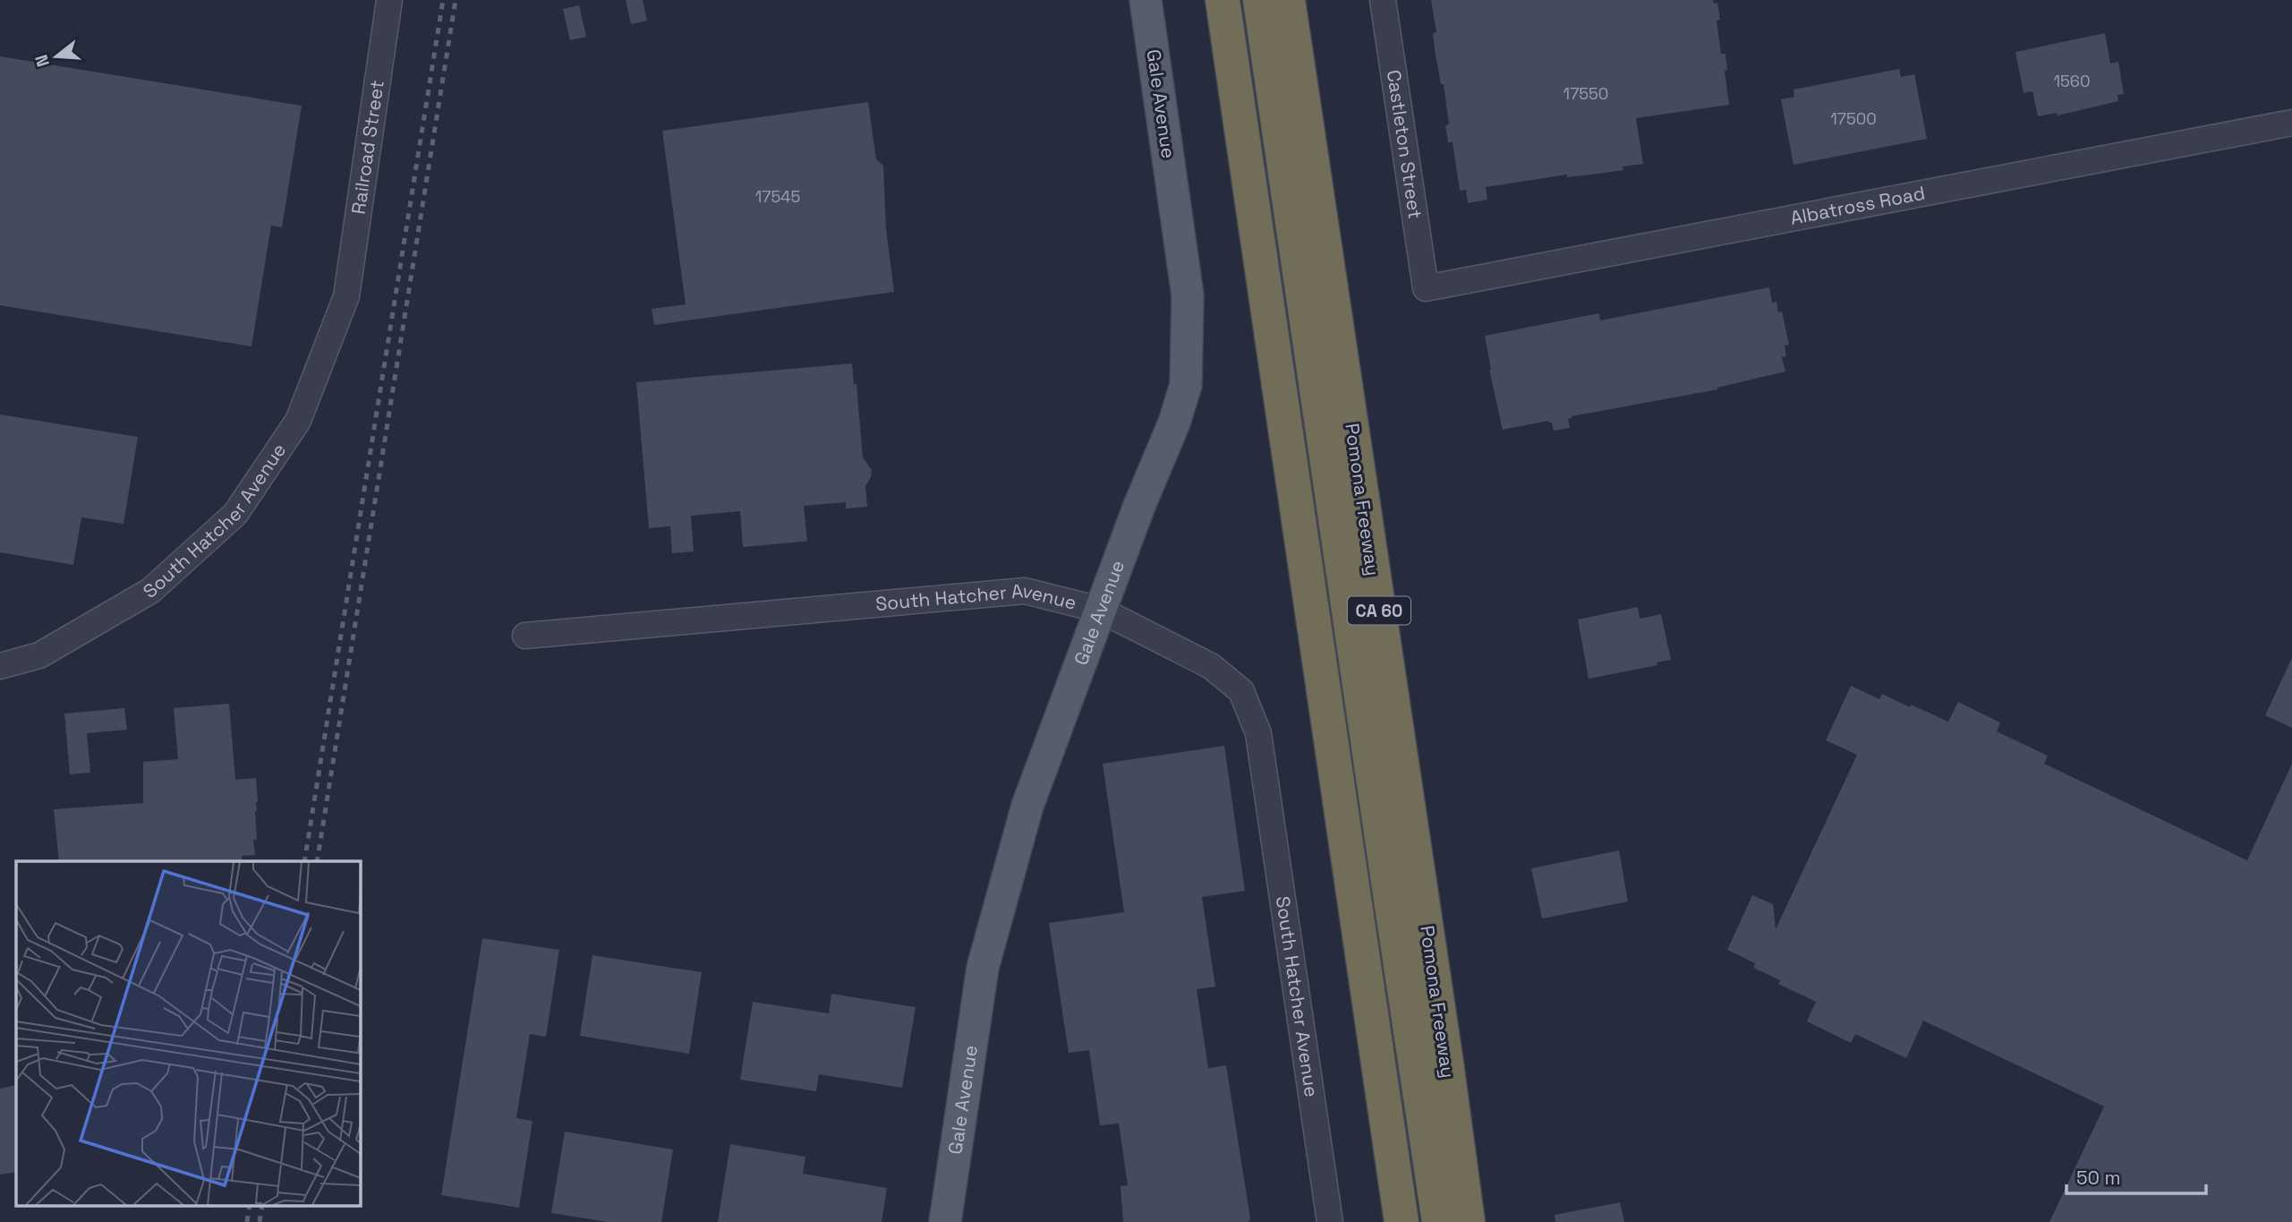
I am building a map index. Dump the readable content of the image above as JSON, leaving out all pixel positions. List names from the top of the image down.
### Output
{
  "streets": {
    "highway": ["Pomona Freeway", "CA 60"],
    "main road": ["Gale Avenue"],
    "street": [
      "Castleton Street",
      "Railroad Street",
      "Albatross Road",
      "South Hatcher Avenue"
    ]
  },
  "crossings": [
    ["Gale Avenue", "South Hatcher Avenue"],
    ["Castleton Street", "Albatross Road"],
    ["Railroad Street", "South Hatcher Avenue"]
  ],
  "house_numbers": [
    "1560",
    "17550",
    "17500",
    "17545"
  ],
  "scale_bar": "50 m",
  "north": "left"
}
